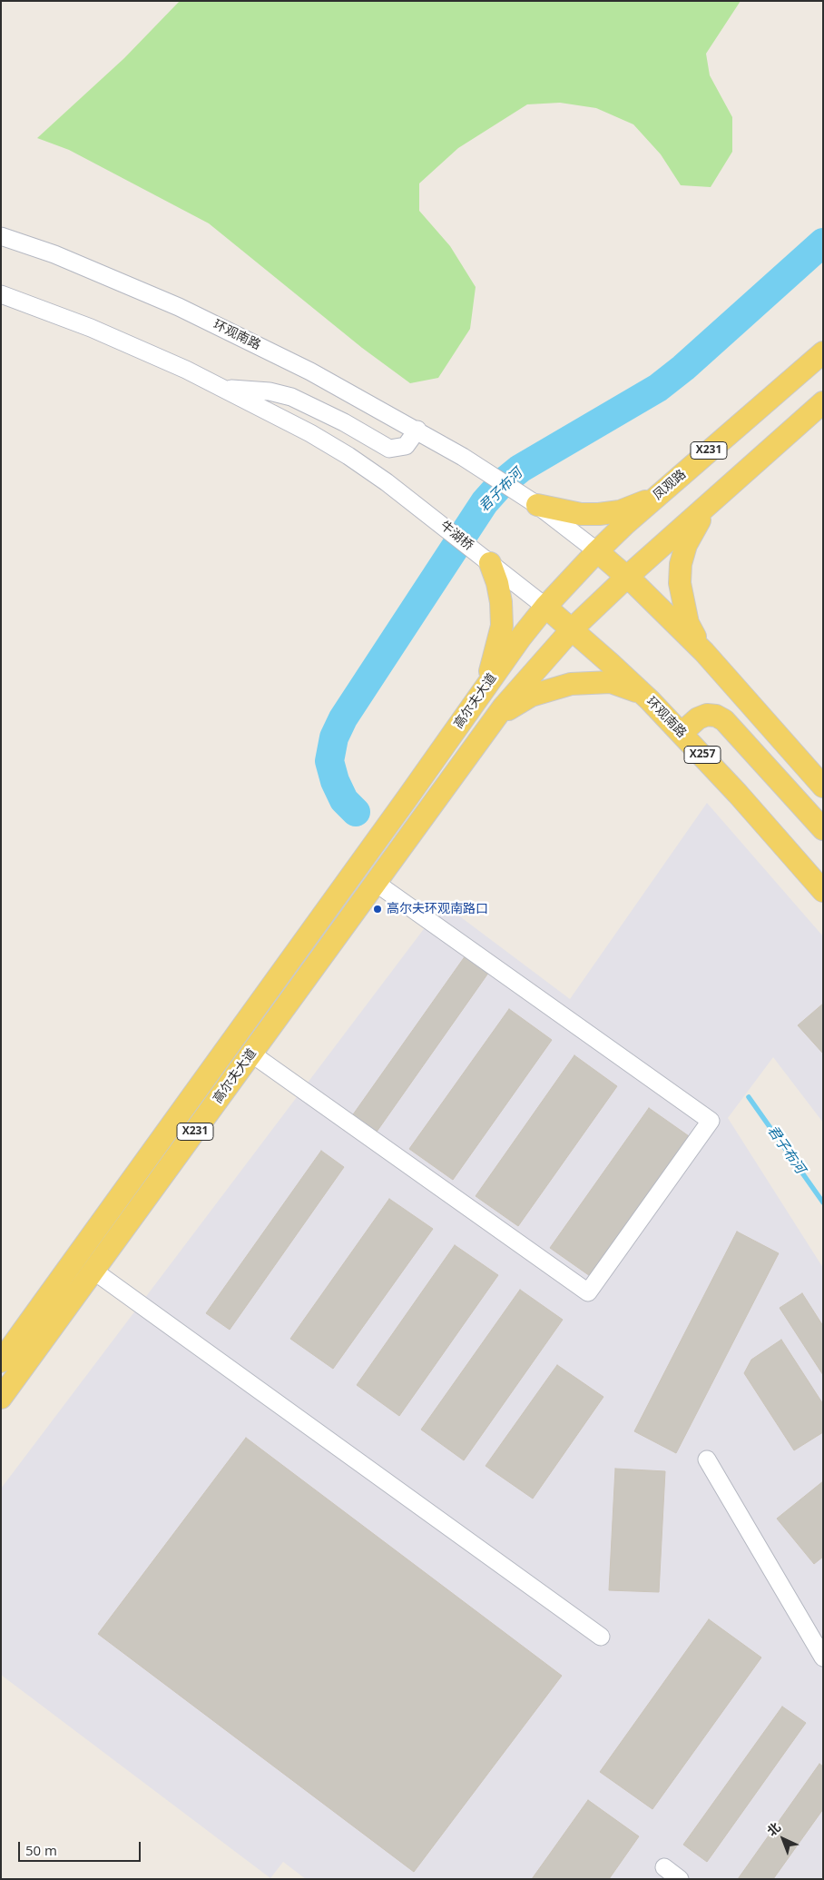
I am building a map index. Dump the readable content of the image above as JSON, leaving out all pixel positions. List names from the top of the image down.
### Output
{
  "streets": {
    "main road": [
      "环观南路",
      "X231",
      "凤观路",
      "高尔夫大道",
      "X257"
    ],
    "street": ["牛湖桥"]
  },
  "crossings": [
    ["环观南路", "X231"],
    ["环观南路", "凤观路"],
    ["环观南路", "牛湖桥"],
    ["环观南路", "高尔夫大道"],
    ["X231", "高尔夫大道"],
    ["凤观路", "高尔夫大道"]
  ],
  "water": ["君子布河"],
  "places": ["高尔夫环观南路口"],
  "scale_bar": "50 m",
  "north": "top left"
}
